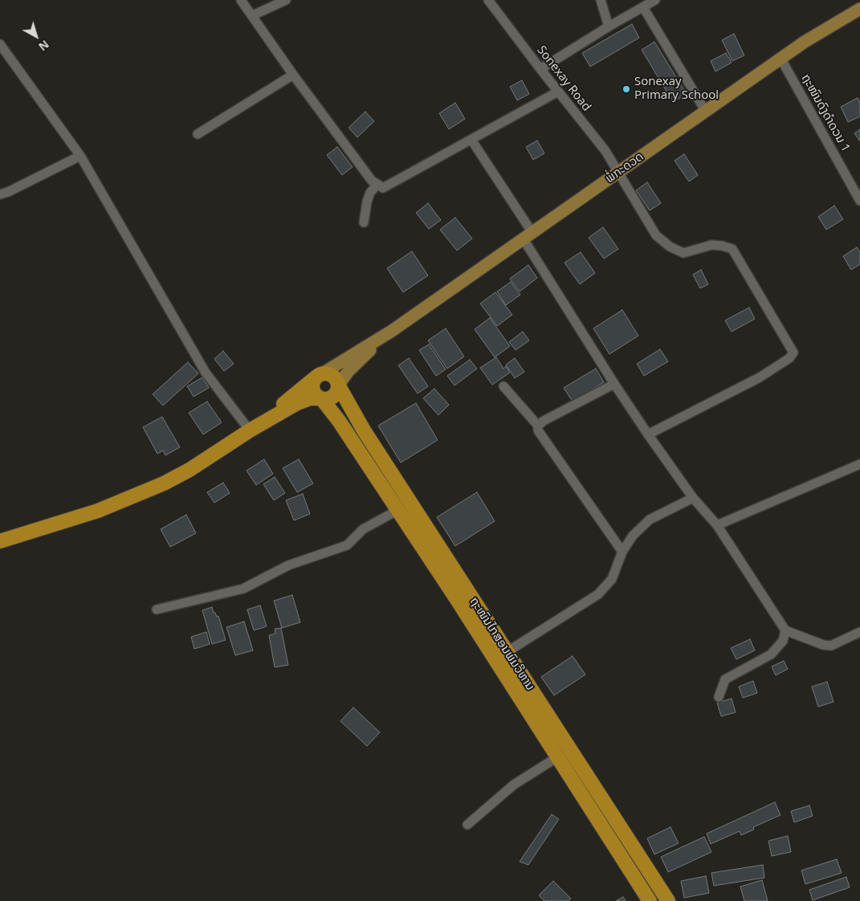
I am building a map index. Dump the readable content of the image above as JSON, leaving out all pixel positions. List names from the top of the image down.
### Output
{
  "streets": {
    "highway": ["ຖະໜົນໄກສອນພົມວິຫານ"],
    "main road": ["ພໍ່ກະດວດ"],
    "street": ["Sonexay Road", "ຖະໜົນດົງດຳດວນ 1"]
  },
  "crossings": [
    ["Sonexay Road", "ພໍ່ກະດວດ"],
    ["ຖະໜົນດົງດຳດວນ 1", "ພໍ່ກະດວດ"]
  ],
  "places": ["Sonexay Primary School"],
  "north": "bottom right"
}
